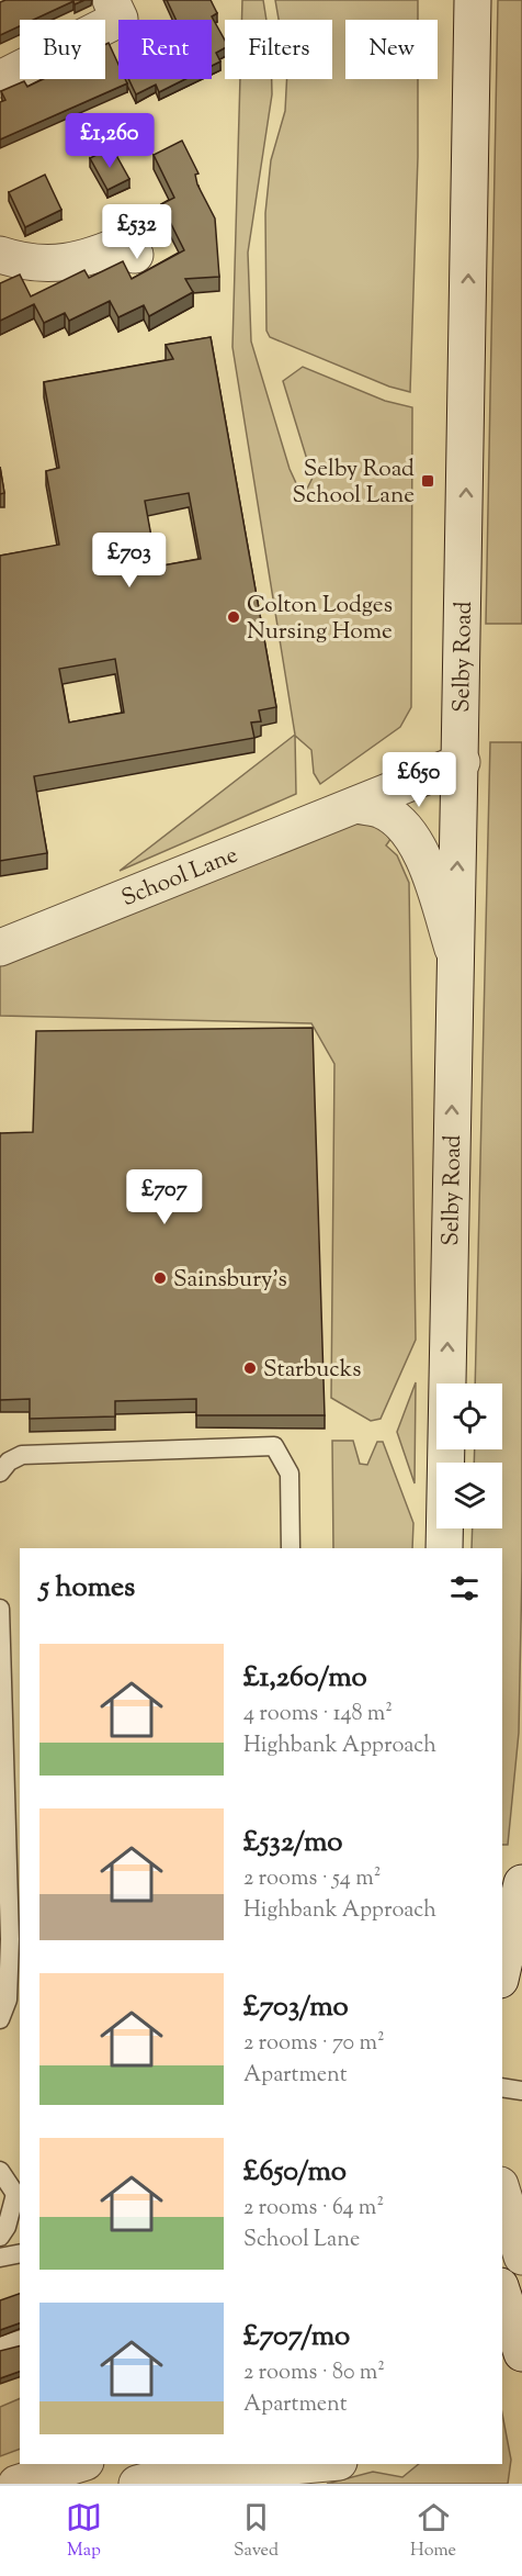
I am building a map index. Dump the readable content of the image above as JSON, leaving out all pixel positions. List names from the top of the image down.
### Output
{
  "streets": {
    "main road": ["Selby Road", "School Lane"]
  },
  "crossings": [
    ["Selby Road", "School Lane"]
  ],
  "one_way": ["Selby Road"],
  "places": {
    "transit": ["Selby Road School Lane"],
    "other": ["Colton Lodges Nursing Home", "Sainsbury's", "Starbucks"]
  },
  "page": {
    "chip": [
      "Buy",
      "Rent",
      "Filters",
      "New"
    ],
    "price": [
      "£1,260",
      "£532",
      "£703",
      "£650",
      "£707"
    ],
    "heading": "5 homes",
    "list": [
      {
        "name": "£1,260/mo",
        "note": "4 rooms · 148 m² · Highbank Approach"
      },
      {
        "name": "£532/mo",
        "note": "2 rooms · 54 m² · Highbank Approach"
      },
      {
        "name": "£703/mo",
        "note": "2 rooms · 70 m² · Apartment"
      },
      {
        "name": "£650/mo",
        "note": "2 rooms · 64 m² · School Lane"
      },
      {
        "name": "£707/mo",
        "note": "2 rooms · 80 m² · Apartment"
      }
    ],
    "tabs": ["Map", "Saved", "Home"]
  }
}
